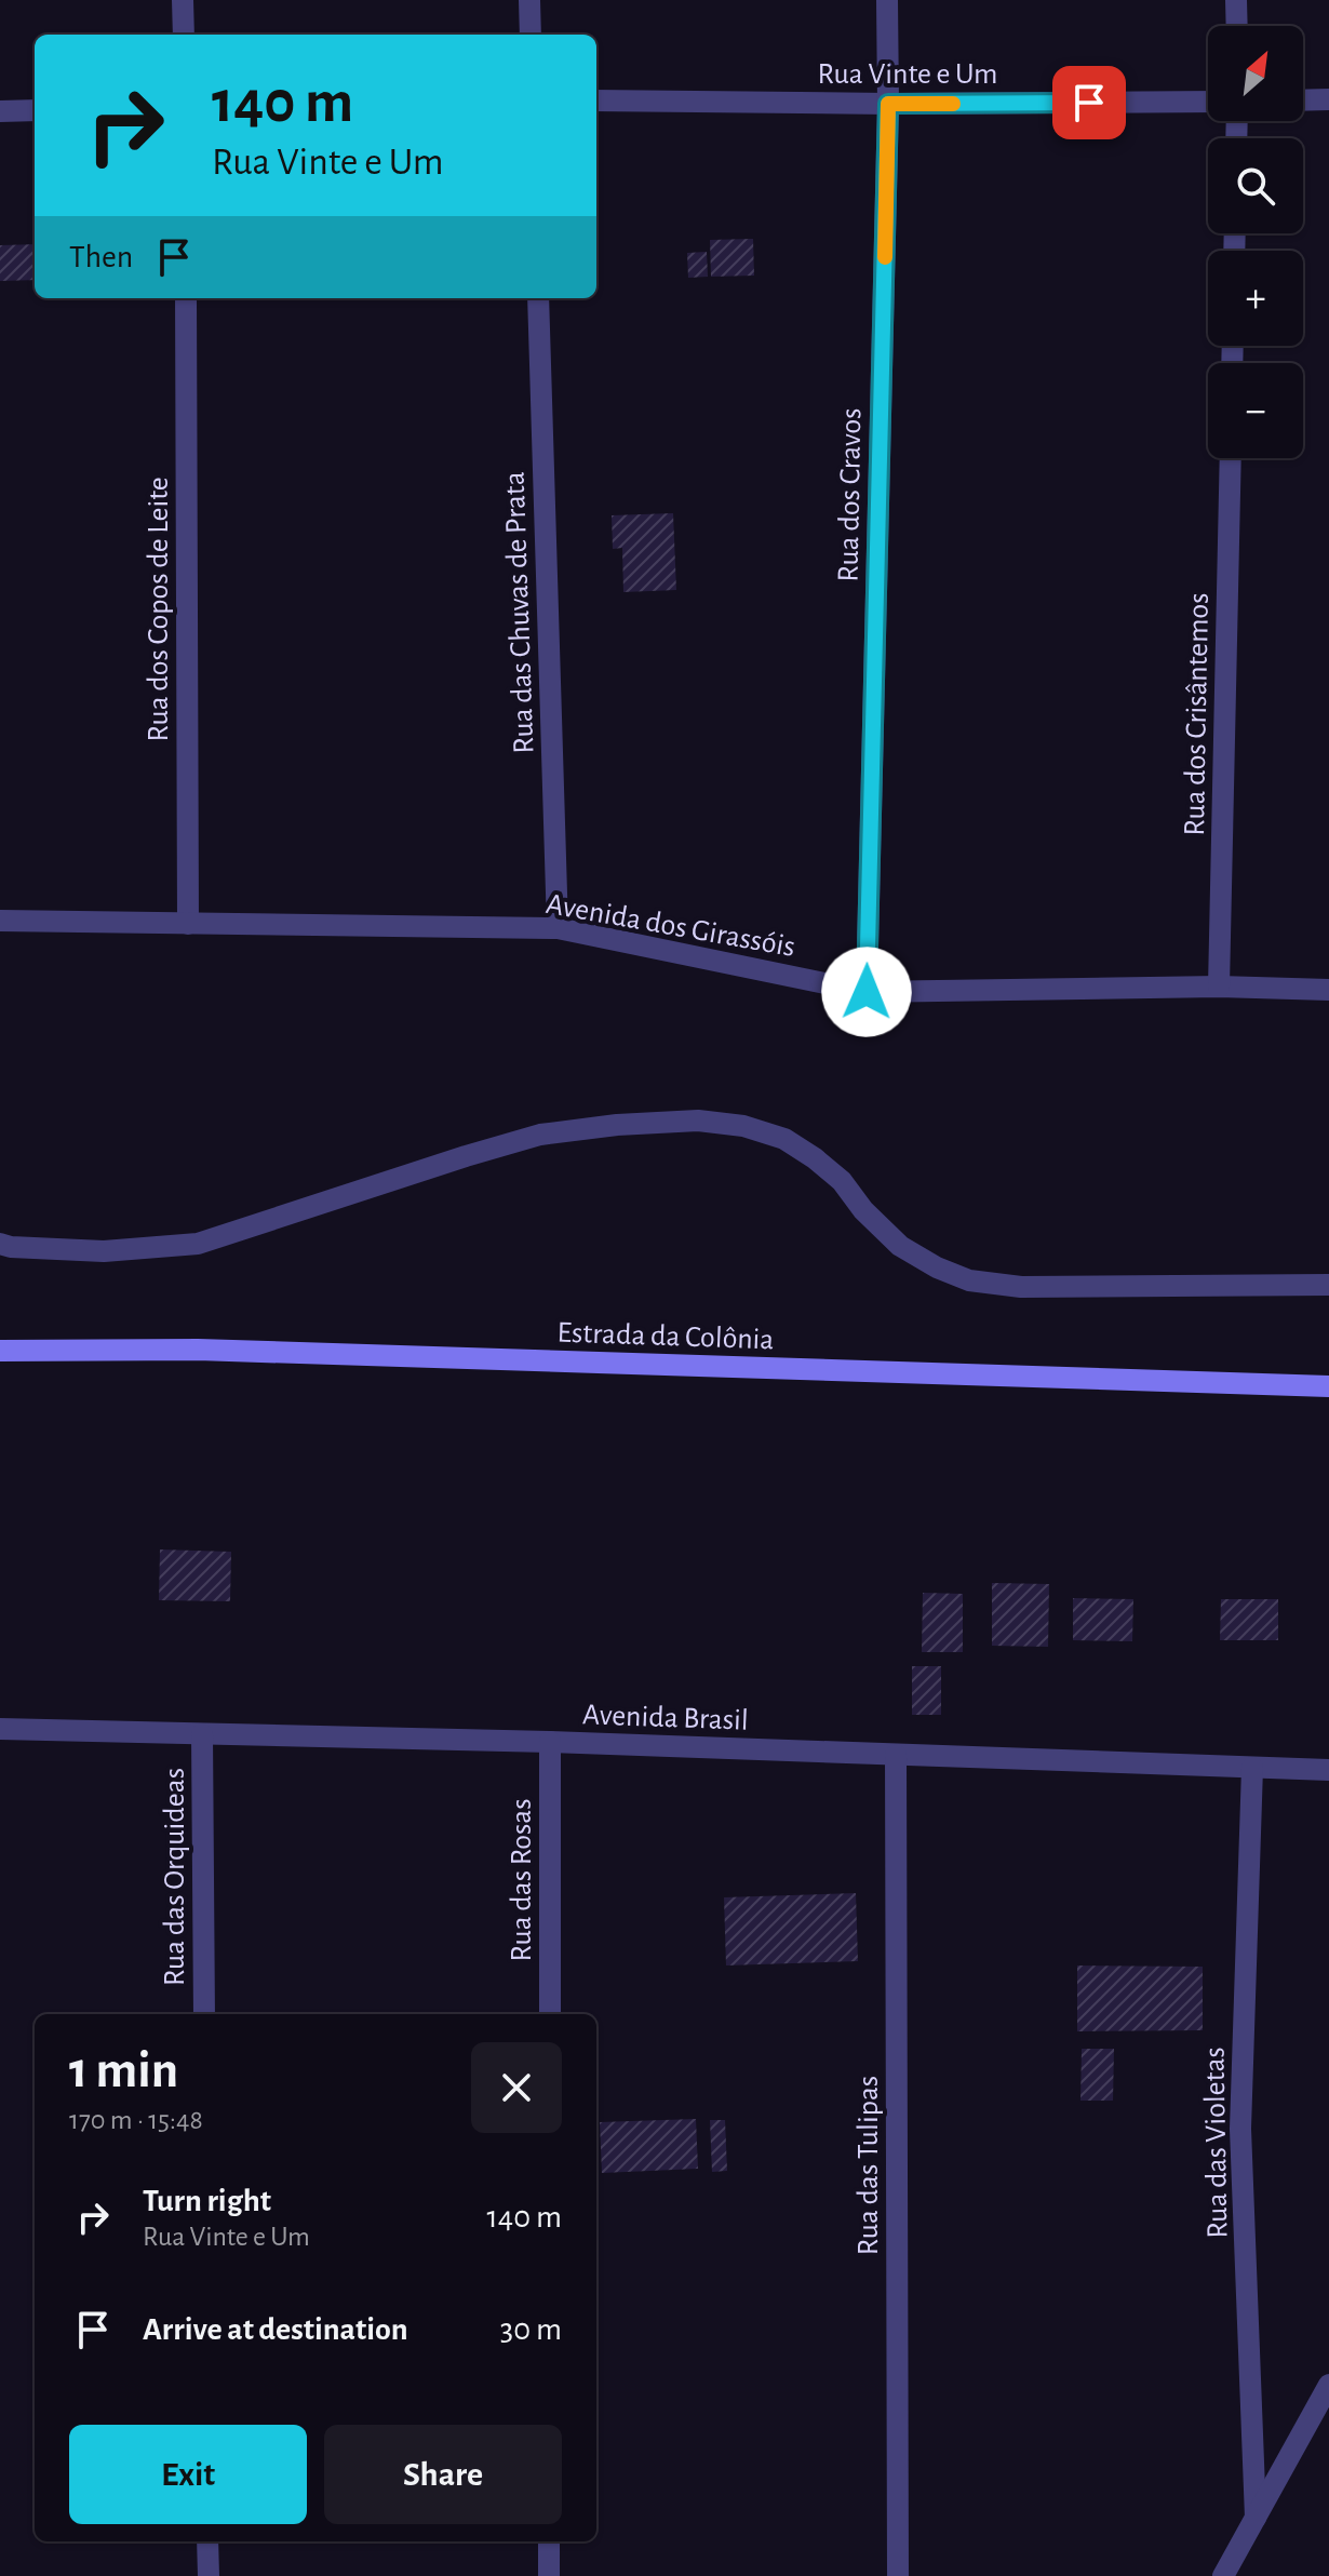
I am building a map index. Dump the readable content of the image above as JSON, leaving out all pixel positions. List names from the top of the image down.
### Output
{
  "streets": {
    "main road": ["Estrada da Colônia"],
    "street": [
      "Rua Vinte e Um",
      "Rua dos Cravos",
      "Rua dos Copos de Leite",
      "Rua das Chuvas de Prata",
      "Rua dos Crisântemos",
      "Avenida dos Girassóis",
      "Avenida Brasil",
      "Rua das Orquideas",
      "Rua das Rosas",
      "Rua das Violetas",
      "Rua das Tulipas"
    ]
  },
  "crossings": [
    ["Rua Vinte e Um", "Rua dos Cravos"],
    ["Rua dos Cravos", "Avenida dos Girassóis"],
    ["Rua dos Copos de Leite", "Avenida dos Girassóis"],
    ["Rua das Chuvas de Prata", "Avenida dos Girassóis"],
    ["Rua dos Crisântemos", "Avenida dos Girassóis"],
    ["Avenida Brasil", "Rua das Orquideas"],
    ["Avenida Brasil", "Rua das Rosas"],
    ["Avenida Brasil", "Rua das Violetas"],
    ["Avenida Brasil", "Rua das Tulipas"]
  ],
  "north": "top right",
  "page": {
    "map_buttons": ["+", "−"],
    "turn": ["140 m", "Rua Vinte e Um"],
    "then": "Then",
    "heading": ["1 min", "170 m · 15:48"],
    "list": [
      {
        "name": "Turn right",
        "note": "Rua Vinte e Um",
        "value": "140 m"
      },
      {
        "name": "Arrive at destination",
        "value": "30 m"
      }
    ],
    "buttons": ["Exit", "Share"]
  }
}
